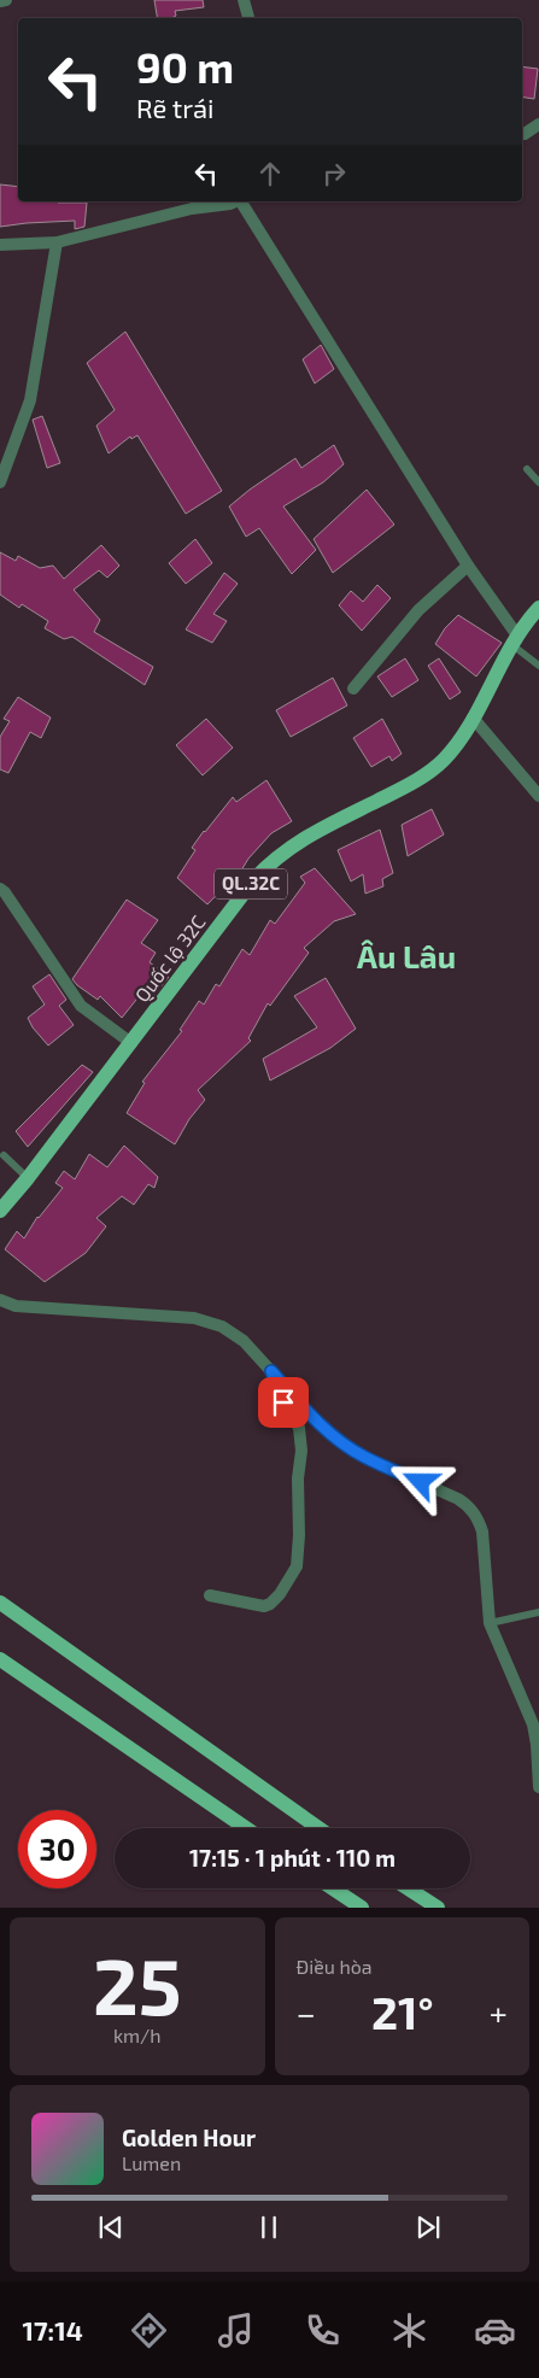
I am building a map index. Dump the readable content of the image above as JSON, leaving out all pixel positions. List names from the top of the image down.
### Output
{
  "streets": {
    "main road": ["QL.32C", "Quốc lộ 32C"]
  },
  "districts": ["Âu Lâu"],
  "page": {
    "turn": ["90 m", "Rẽ trái"],
    "limit": "30",
    "trip": "17:15 · 1 phút · 110 m",
    "tile": [
      ["25", "km/h"],
      "Điều hòa"
    ],
    "heat": ["−", "21°", "+"],
    "song": ["Golden Hour", "Lumen"],
    "tabs": "17:14"
  }
}
